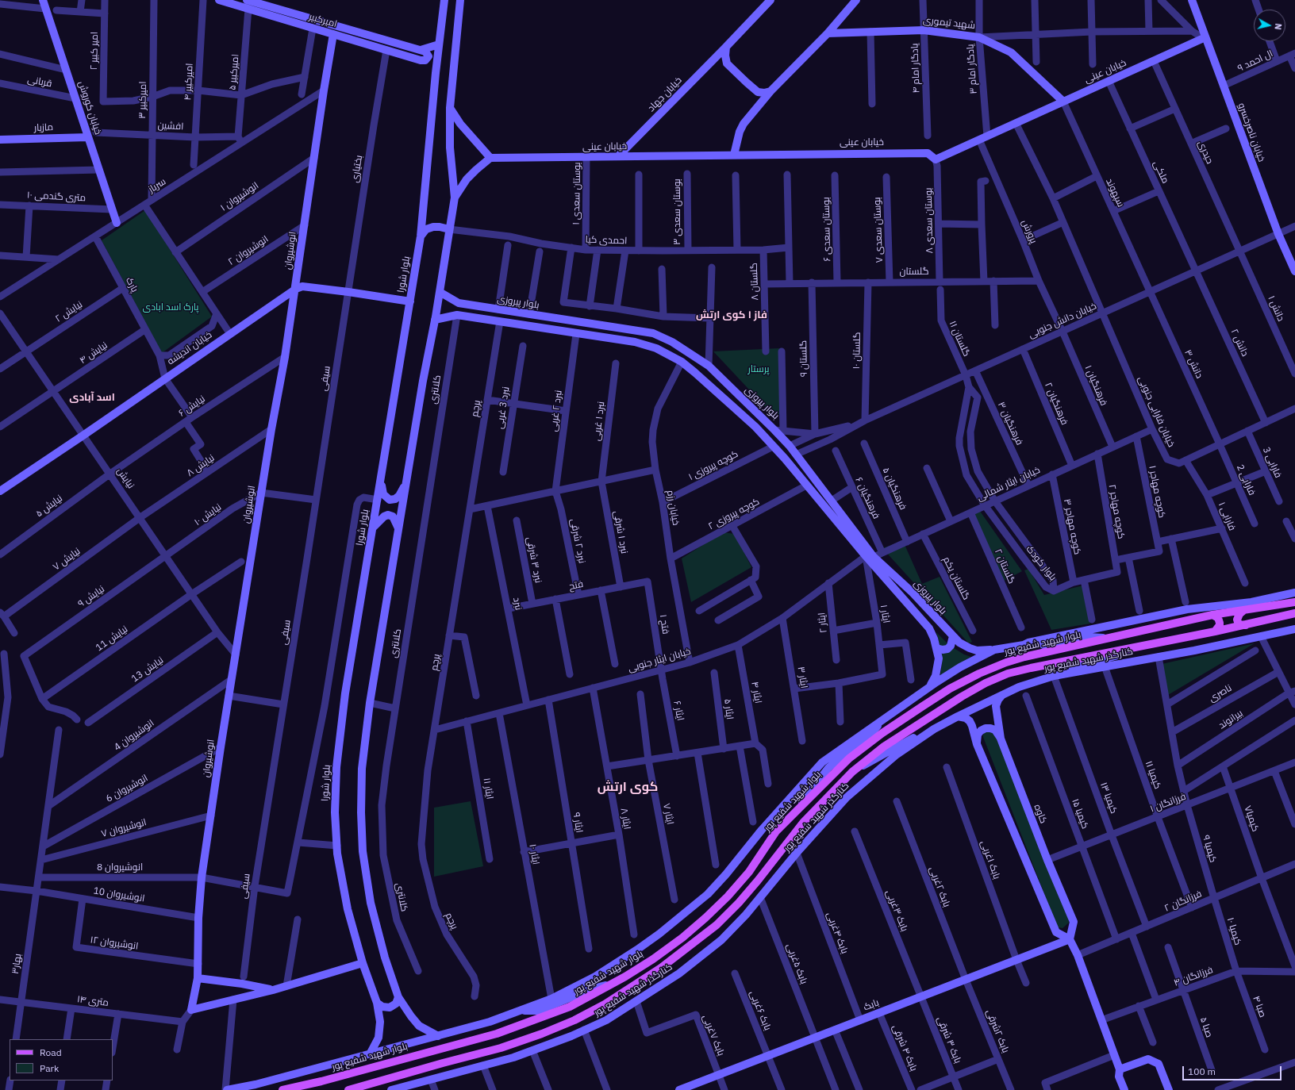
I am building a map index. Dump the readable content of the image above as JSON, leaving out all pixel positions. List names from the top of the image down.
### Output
{
  "streets": {
    "main road": [
      "امیرکبیر",
      "شهید تیموری",
      "خیابان عینی",
      "خیابان جهاد",
      "خیابان کوروش",
      "مازیار",
      "خیابان ناصرخسرو",
      "انوشیروان",
      "بلوار شورا",
      "بلوار پیروزی",
      "خیابان اندیشه",
      "بلوار شهید شفیع پور",
      "کنارگذر شهید شفیع پور",
      "کاوه",
      "بابک"
    ],
    "street": [
      "امیر کبیر ۲",
      "ال احمد ۹",
      "یادگار امام ۴",
      "یادگار امام ۳",
      "امیرکبیر ۵",
      "قربانی",
      "امیرکبیر ۴",
      "امیرکبیر ۳",
      "افشین",
      "حیدری",
      "بختیاری",
      "ملکی",
      "سرباز",
      "سپهوند",
      "بوستان سعدی ۱",
      "۱۰ متری گندمی",
      "انوشیروان ۱",
      "بوستان سعدی ۳",
      "بوستان سعدی ۸",
      "بوستان سعدی ۶",
      "بوستان سعدی ۷",
      "پرورش",
      "احمدی کیا",
      "انوشیروان ۲",
      "گلستان",
      "گلستان ۸",
      "پارک",
      "دانش ۱",
      "نیایش ۲",
      "خیابان دانش جنوبی",
      "گلستان ۱۱",
      "دانش ۲",
      "گلستان ۱۰",
      "نیایش ۴",
      "گلستان ۹",
      "دانش ۳",
      "سیفی",
      "فرهنگیان ۱",
      "کلانتری",
      "فرهنگیان ۲",
      "نیایش ۶",
      "نبرد 3 غربی",
      "پرچم",
      "نبرد ۲ غربی",
      "خیابان فارابی جنوبی",
      "نبرد ۱ غربی",
      "فرهنگیان ۳",
      "فارابی 3",
      "نیایش ۸",
      "کوچه پیروزی ۱",
      "نیایش",
      "فارابی 2",
      "خیابان ایثار شمالی",
      "فرهنگیان ۵",
      "کوچه مهاجر ۱",
      "فرهنگیان ۶",
      "نیایش ۵",
      "خیابان رزم",
      "کوچه مهاجر ۲",
      "کوچه پیروزی ۲",
      "نیایش ۱۰",
      "فارابی ۱",
      "کوچه مهاجر ۳",
      "نبرد ۱ شرقی",
      "نبرد ۲ شرقی",
      "نیایش ۷",
      "نبرد ۳ شرقی",
      "بلوار کودک",
      "گلستان ۲",
      "گلستان یکم",
      "فتح",
      "نیایش ۹",
      "نبرد",
      "ایثار ۱",
      "ایثار ۲",
      "فتح ۱",
      "نیایش 11",
      "خیابان ایثار جنوبی",
      "نیایش 13",
      "ایثار ۳",
      "ایثار ۴",
      "ناصری",
      "ایثار ۵",
      "ایثار ۶",
      "بیرانوند",
      "انوشیروان 4",
      "کیمیا ۱۱",
      "انوشیروان 6",
      "ایثار ۱۱",
      "کیمیا ۱۳",
      "فرزانگان ۱",
      "ایثار ۷",
      "کیمیا ۱۵",
      "ایثار ۸",
      "کیمیا۷",
      "ایثار ۹",
      "انوشیروان ۷",
      "کیمیا ۹",
      "ایثار ۱۰",
      "بابک ۱غربی",
      "انوشیروان 8",
      "بابک ۲غربی",
      "انوشیروان 10",
      "فرزانگان ۲",
      "بابک ۳غربی",
      "کیمیا ۱۰",
      "بابک ۴غربی",
      "انوشیروان ۱۲",
      "بهار۳",
      "بابک ۵غربی",
      "فرزانگان ۴",
      "۱۴ متری",
      "صبا ۴",
      "بابک ۶غربی",
      "صبا ۵",
      "بابک ۲شرقی",
      "بابک ۷غربی",
      "بابک ۳ شرقی",
      "بابک ۴ شرقی"
    ]
  },
  "crossings": [
    ["امیرکبیر", "امیرکبیر ۵"],
    ["امیرکبیر", "بختیاری"],
    ["امیرکبیر", "انوشیروان"],
    ["شهید تیموری", "یادگار امام ۴"],
    ["شهید تیموری", "یادگار امام ۳"],
    ["شهید تیموری", "خیابان عینی"],
    ["شهید تیموری", "سپهوند"],
    ["امیر کبیر ۲", "امیرکبیر ۳"],
    ["ال احمد ۹", "خیابان ناصرخسرو"],
    ["یادگار امام ۳", "خیابان عینی"],
    ["خیابان عینی", "خیابان جهاد"],
    ["خیابان عینی", "خیابان ناصرخسرو"],
    ["خیابان عینی", "حیدری"],
    ["خیابان عینی", "ملکی"],
    ["خیابان عینی", "سپهوند"],
    ["خیابان عینی", "بوستان سعدی ۱"],
    ["خیابان عینی", "بوستان سعدی ۸"],
    ["خیابان عینی", "پرورش"],
    ["امیرکبیر ۵", "افشین"],
    ["امیرکبیر ۵", "سرباز"],
    ["قربانی", "خیابان کوروش"],
    ["امیرکبیر ۴", "افشین"],
    ["امیرکبیر ۳", "افشین"],
    ["امیرکبیر ۳", "سرباز"],
    ["خیابان کوروش", "مازیار"],
    ["خیابان کوروش", "سرباز"],
    ["خیابان کوروش", "۱۰ متری گندمی"],
    ["افشین", "سرباز"],
    ["خیابان ناصرخسرو", "خیابان دانش جنوبی"],
    ["حیدری", "دانش ۱"],
    ["حیدری", "خیابان دانش جنوبی"],
    ["بختیاری", "خیابان اندیشه"],
    ["بختیاری", "سیفی"],
    ["ملکی", "خیابان دانش جنوبی"],
    ["ملکی", "دانش ۲"],
    ["سرباز", "انوشیروان"],
    ["سرباز", "پارک"],
    ["سپهوند", "خیابان دانش جنوبی"],
    ["سپهوند", "دانش ۳"],
    ["بوستان سعدی ۱", "احمدی کیا"],
    ["انوشیروان ۱", "انوشیروان"],
    ["بوستان سعدی ۳", "احمدی کیا"],
    ["بوستان سعدی ۸", "گلستان"],
    ["بوستان سعدی ۶", "گلستان"],
    ["بوستان سعدی ۷", "گلستان"],
    ["پرورش", "گلستان"],
    ["پرورش", "خیابان دانش جنوبی"],
    ["پرورش", "فرهنگیان ۱"],
    ["احمدی کیا", "گلستان ۸"],
    ["انوشیروان ۲", "انوشیروان"],
    ["انوشیروان", "خیابان اندیشه"],
    ["انوشیروان", "نیایش ۶"],
    ["انوشیروان", "نیایش ۸"],
    ["انوشیروان", "نیایش"],
    ["انوشیروان", "نیایش ۱۰"],
    ["انوشیروان", "انوشیروان 4"],
    ["انوشیروان", "انوشیروان 6"],
    ["انوشیروان", "انوشیروان ۷"],
    ["انوشیروان", "انوشیروان 8"],
    ["انوشیروان", "انوشیروان 10"],
    ["انوشیروان", "انوشیروان ۱۲"],
    ["گلستان", "گلستان ۸"],
    ["گلستان", "گلستان ۱۰"],
    ["گلستان", "گلستان ۹"],
    ["بلوار شورا", "خیابان اندیشه"],
    ["پارک", "نیایش ۲"],
    ["پارک", "خیابان اندیشه"],
    ["پارک", "نیایش ۴"],
    ["بلوار پیروزی", "خیابان دانش جنوبی"],
    ["بلوار پیروزی", "کلانتری"],
    ["بلوار پیروزی", "پرچم"],
    ["بلوار پیروزی", "نبرد ۲ غربی"],
    ["بلوار پیروزی", "کوچه پیروزی ۱"],
    ["بلوار پیروزی", "خیابان ایثار شمالی"],
    ["بلوار پیروزی", "خیابان رزم"],
    ["بلوار پیروزی", "کوچه پیروزی ۲"],
    ["بلوار پیروزی", "ایثار ۱"],
    ["بلوار پیروزی", "خیابان ایثار جنوبی"],
    ["دانش ۱", "خیابان دانش جنوبی"],
    ["نیایش ۲", "نیایش"],
    ["خیابان دانش جنوبی", "گلستان ۱۱"],
    ["خیابان دانش جنوبی", "دانش ۲"],
    ["خیابان دانش جنوبی", "گلستان ۱۰"],
    ["خیابان دانش جنوبی", "گلستان ۹"],
    ["خیابان دانش جنوبی", "دانش ۳"],
    ["خیابان دانش جنوبی", "فرهنگیان ۱"],
    ["خیابان دانش جنوبی", "فرهنگیان ۲"],
    ["خیابان دانش جنوبی", "خیابان فارابی جنوبی"],
    ["خیابان دانش جنوبی", "فرهنگیان ۳"],
    ["گلستان ۱۱", "بلوار کودک"],
    ["دانش ۲", "خیابان فارابی جنوبی"],
    ["خیابان اندیشه", "سیفی"],
    ["خیابان اندیشه", "نیایش"],
    ["نیایش ۴", "نیایش"],
    ["دانش ۳", "خیابان فارابی جنوبی"],
    ["دانش ۳", "فارابی 2"],
    ["سیفی", "انوشیروان 8"],
    ["فرهنگیان ۱", "خیابان ایثار شمالی"],
    ["فرهنگیان ۲", "خیابان ایثار شمالی"],
    ["نیایش ۶", "نیایش"],
    ["نیایش ۶", "نیایش ۵"],
    ["پرچم", "خیابان ایثار جنوبی"],
    ["نبرد ۲ غربی", "نبرد ۲ شرقی"],
    ["خیابان فارابی جنوبی", "فارابی 3"],
    ["خیابان فارابی جنوبی", "فارابی 2"],
    ["خیابان فارابی جنوبی", "خیابان ایثار شمالی"],
    ["خیابان فارابی جنوبی", "فارابی ۱"],
    ["نبرد ۱ غربی", "نبرد ۱ شرقی"],
    ["فرهنگیان ۳", "خیابان ایثار شمالی"],
    ["نیایش ۸", "نیایش"],
    ["نیایش ۸", "نیایش ۷"],
    ["کوچه پیروزی ۱", "خیابان رزم"],
    ["نیایش", "نیایش ۵"],
    ["نیایش", "نیایش ۱۰"],
    ["نیایش", "نیایش ۷"],
    ["نیایش", "نیایش ۹"],
    ["نیایش", "نیایش 11"],
    ["نیایش", "نیایش 13"],
    ["خیابان ایثار شمالی", "فرهنگیان ۵"],
    ["خیابان ایثار شمالی", "کوچه مهاجر ۱"],
    ["خیابان ایثار شمالی", "فرهنگیان ۶"],
    ["خیابان ایثار شمالی", "کوچه مهاجر ۲"],
    ["خیابان ایثار شمالی", "کوچه مهاجر ۳"],
    ["خیابان ایثار شمالی", "بلوار کودک"],
    ["خیابان ایثار شمالی", "گلستان ۲"],
    ["خیابان ایثار شمالی", "گلستان یکم"],
    ["خیابان ایثار شمالی", "ایثار ۱"],
    ["خیابان ایثار شمالی", "خیابان ایثار جنوبی"],
    ["خیابان رزم", "کوچه پیروزی ۲"],
    ["خیابان رزم", "خیابان ایثار جنوبی"],
    ["نیایش ۱۰", "نیایش ۹"],
    ["نبرد ۱ شرقی", "فتح"],
    ["نبرد ۲ شرقی", "فتح"],
    ["نبرد ۳ شرقی", "فتح"],
    ["فتح", "نبرد"],
    ["فتح", "فتح ۱"],
    ["نیایش ۹", "نیایش 11"],
    ["نبرد", "خیابان ایثار جنوبی"],
    ["ایثار ۱", "خیابان ایثار جنوبی"],
    ["ایثار ۲", "خیابان ایثار جنوبی"],
    ["فتح ۱", "خیابان ایثار جنوبی"],
    ["فتح ۱", "ایثار ۶"],
    ["خیابان ایثار جنوبی", "ایثار ۳"],
    ["خیابان ایثار جنوبی", "ایثار ۴"],
    ["خیابان ایثار جنوبی", "ایثار ۶"],
    ["خیابان ایثار جنوبی", "ایثار ۱۱"],
    ["خیابان ایثار جنوبی", "ایثار ۸"],
    ["خیابان ایثار جنوبی", "ایثار ۹"],
    ["خیابان ایثار جنوبی", "ایثار ۱۰"],
    ["کنارگذر شهید شفیع پور", "کیمیا ۱۱"],
    ["کنارگذر شهید شفیع پور", "کیمیا ۱۳"],
    ["کنارگذر شهید شفیع پور", "کاوه"],
    ["کنارگذر شهید شفیع پور", "بابک ۴غربی"],
    ["کنارگذر شهید شفیع پور", "بابک ۵غربی"],
    ["کنارگذر شهید شفیع پور", "بابک ۷غربی"],
    ["انوشیروان 4", "بهار۳"],
    ["کیمیا ۱۱", "فرزانگان ۱"],
    ["کیمیا ۱۱", "فرزانگان ۲"],
    ["انوشیروان 6", "بهار۳"],
    ["کیمیا ۱۳", "فرزانگان ۱"],
    ["کیمیا ۱۳", "فرزانگان ۲"],
    ["فرزانگان ۱", "کاوه"],
    ["فرزانگان ۱", "کیمیا ۱۵"],
    ["فرزانگان ۱", "کیمیا۷"],
    ["فرزانگان ۱", "کیمیا ۹"],
    ["کاوه", "بابک"],
    ["کیمیا ۱۵", "فرزانگان ۲"],
    ["کیمیا۷", "فرزانگان ۲"],
    ["انوشیروان ۷", "بهار۳"],
    ["کیمیا ۹", "فرزانگان ۲"],
    ["کیمیا ۹", "کیمیا ۱۰"],
    ["بابک ۱غربی", "بابک"],
    ["انوشیروان 8", "بهار۳"],
    ["بابک ۲غربی", "بابک"],
    ["بابک ۲غربی", "بابک ۲شرقی"],
    ["انوشیروان 10", "انوشیروان ۱۲"],
    ["انوشیروان 10", "بهار۳"],
    ["فرزانگان ۲", "کیمیا ۱۰"],
    ["بابک ۳غربی", "بابک"],
    ["بابک ۳غربی", "بابک ۳ شرقی"],
    ["کیمیا ۱۰", "فرزانگان ۴"],
    ["کیمیا ۱۰", "صبا ۴"],
    ["بابک ۴غربی", "بابک"],
    ["بهار۳", "۱۴ متری"],
    ["بابک ۵غربی", "بابک"],
    ["فرزانگان ۴", "صبا ۴"],
    ["فرزانگان ۴", "صبا ۵"],
    ["بابک", "بابک ۶غربی"],
    ["بابک", "بابک ۲شرقی"],
    ["بابک", "بابک ۷غربی"],
    ["بابک", "بابک ۳ شرقی"],
    ["بابک", "بابک ۴ شرقی"]
  ],
  "districts": ["فاز ۱ کوی ارتش", "اسد آبادی", "کوی ارتش"],
  "parks": ["پارک اسد ابادی", "پرستار"],
  "legend": ["Road", "Park"],
  "scale_bar": "100 m",
  "north": "right"
}
